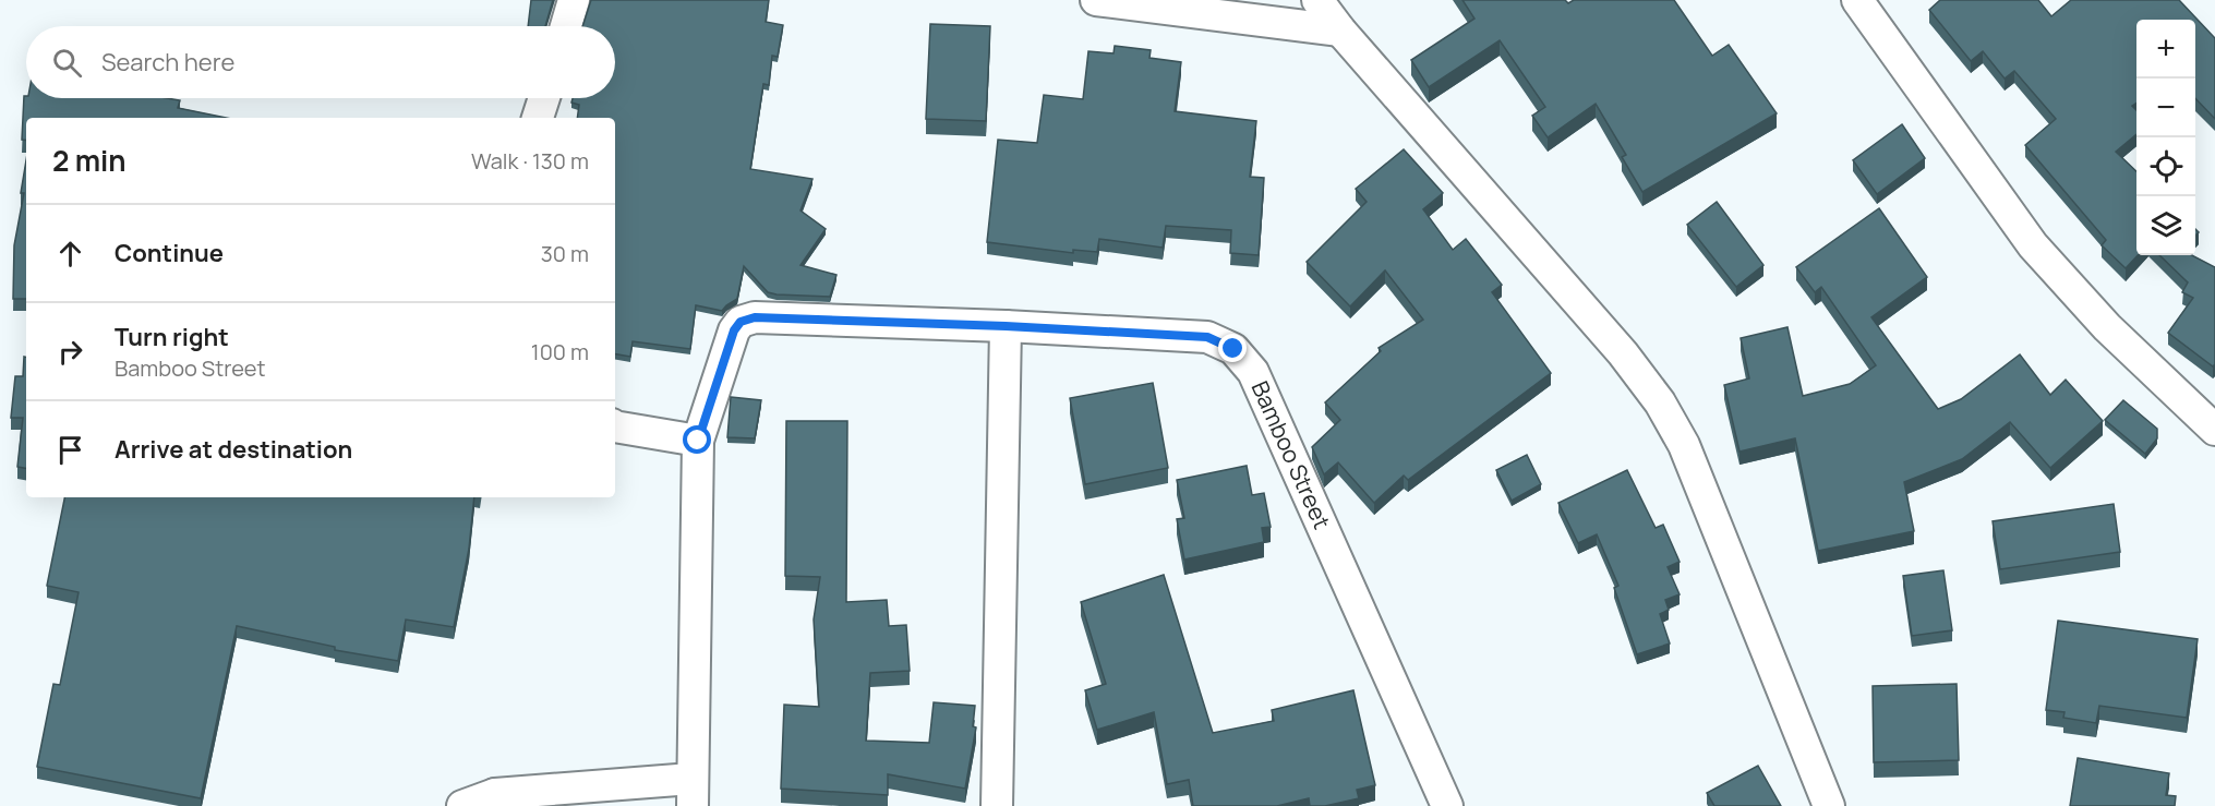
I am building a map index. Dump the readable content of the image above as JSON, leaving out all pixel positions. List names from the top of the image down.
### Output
{
  "streets": {
    "street": ["Bamboo Street"]
  },
  "page": {
    "map_buttons": ["+", "−"],
    "search": "Search here",
    "heading": ["2 min", "Walk · 130 m"],
    "list": [
      ["Continue", "30 m"],
      ["Turn right", "Bamboo Street", "100 m"],
      "Arrive at destination"
    ]
  }
}
